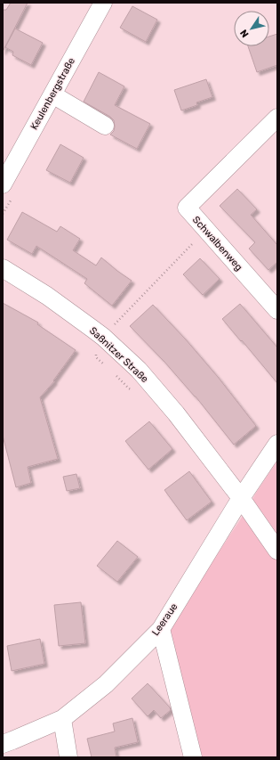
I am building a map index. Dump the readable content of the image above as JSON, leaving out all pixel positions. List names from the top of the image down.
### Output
{
  "streets": {
    "street": [
      "Keulenbergstraße",
      "Schwalbenweg",
      "Saßnitzer Straße",
      "Leeraue"
    ]
  },
  "crossings": [
    ["Saßnitzer Straße", "Leeraue"]
  ],
  "north": "bottom left"
}
